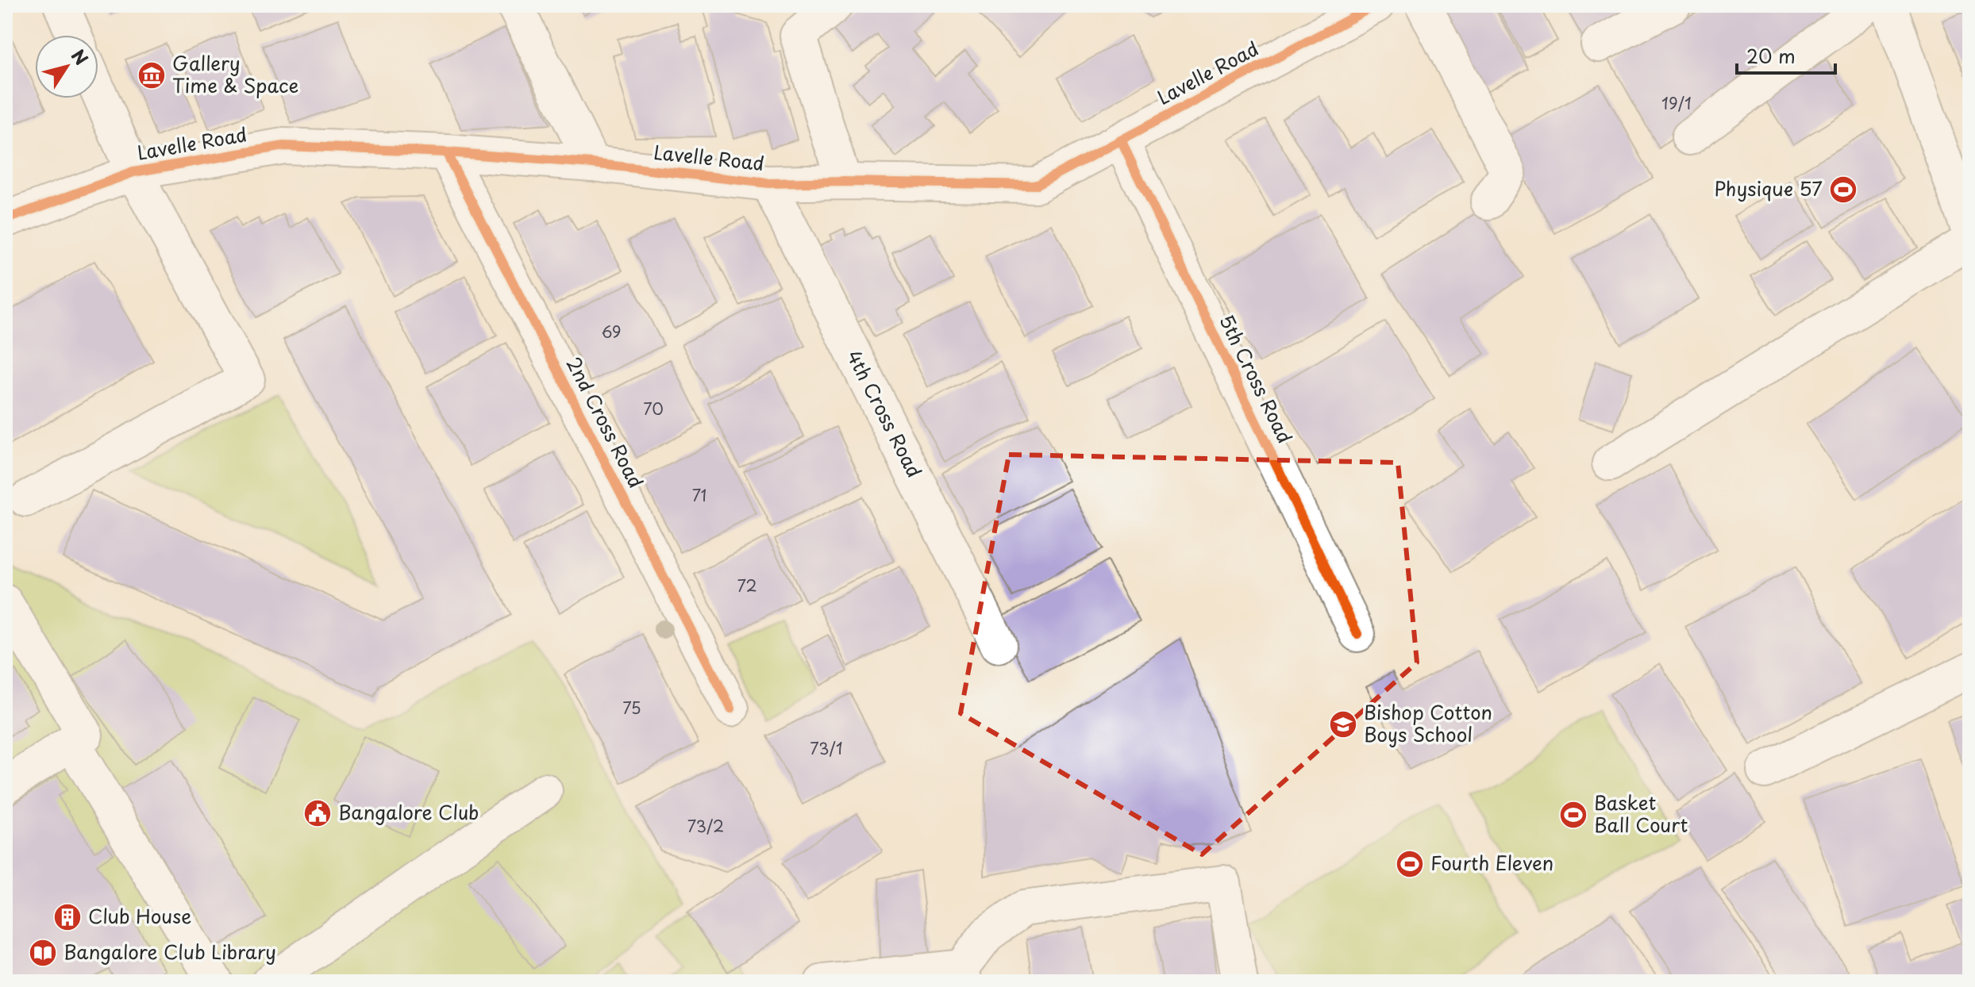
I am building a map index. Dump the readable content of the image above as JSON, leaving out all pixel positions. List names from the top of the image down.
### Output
{
  "streets": {
    "street": [
      "Lavelle Road",
      "5th Cross Road",
      "4th Cross Road",
      "2nd Cross Road"
    ]
  },
  "crossings": [
    ["Lavelle Road", "5th Cross Road"],
    ["Lavelle Road", "4th Cross Road"],
    ["Lavelle Road", "2nd Cross Road"]
  ],
  "places": {
    "museum": ["Gallery Time & Space"],
    "sports": ["Physique 57", "Basket Ball Court", "Fourth Eleven"],
    "school or university": ["Bishop Cotton Boys School"],
    "public building": ["Bangalore Club"],
    "building": ["Club House"],
    "library": ["Bangalore Club Library"]
  },
  "house_numbers": [
    "19/1",
    "69",
    "70",
    "71",
    "72",
    "75",
    "73/1",
    "73/2"
  ],
  "scale_bar": "20 m",
  "north": "top right"
}
